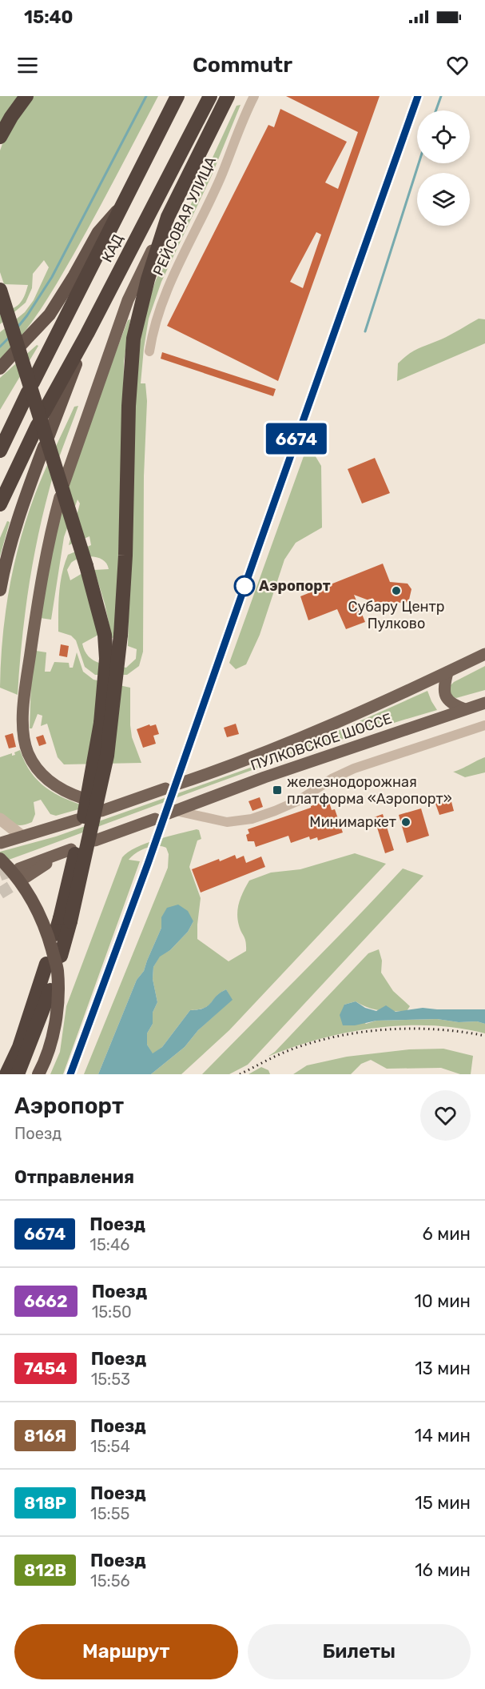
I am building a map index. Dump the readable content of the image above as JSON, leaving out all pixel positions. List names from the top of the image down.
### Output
{
  "streets": {
    "highway": ["КАД"],
    "main road": ["ПУЛКОВСКОЕ ШОССЕ"],
    "street": ["РЕЙСОВАЯ УЛИЦА"]
  },
  "places": {
    "other": ["Аэропорт", "Субару Центр Пулково", "Минимаркет"],
    "transit": ["железнодорожная платформа «Аэропорт»"]
  },
  "page": {
    "status": "15:40",
    "header": "Commutr",
    "on_map": "6674",
    "heading": [
      ["Аэропорт", "Поезд"],
      "Отправления"
    ],
    "list": [
      {
        "mark": "6674",
        "name": "Поезд",
        "note": "15:46",
        "value": "6 мин"
      },
      {
        "mark": "6662",
        "name": "Поезд",
        "note": "15:50",
        "value": "10 мин"
      },
      {
        "mark": "7454",
        "name": "Поезд",
        "note": "15:53",
        "value": "13 мин"
      },
      {
        "mark": "816Я",
        "name": "Поезд",
        "note": "15:54",
        "value": "14 мин"
      },
      {
        "mark": "818Р",
        "name": "Поезд",
        "note": "15:55",
        "value": "15 мин"
      },
      {
        "mark": "812В",
        "name": "Поезд",
        "note": "15:56",
        "value": "16 мин"
      }
    ],
    "buttons": ["Маршрут", "Билеты"]
  }
}
